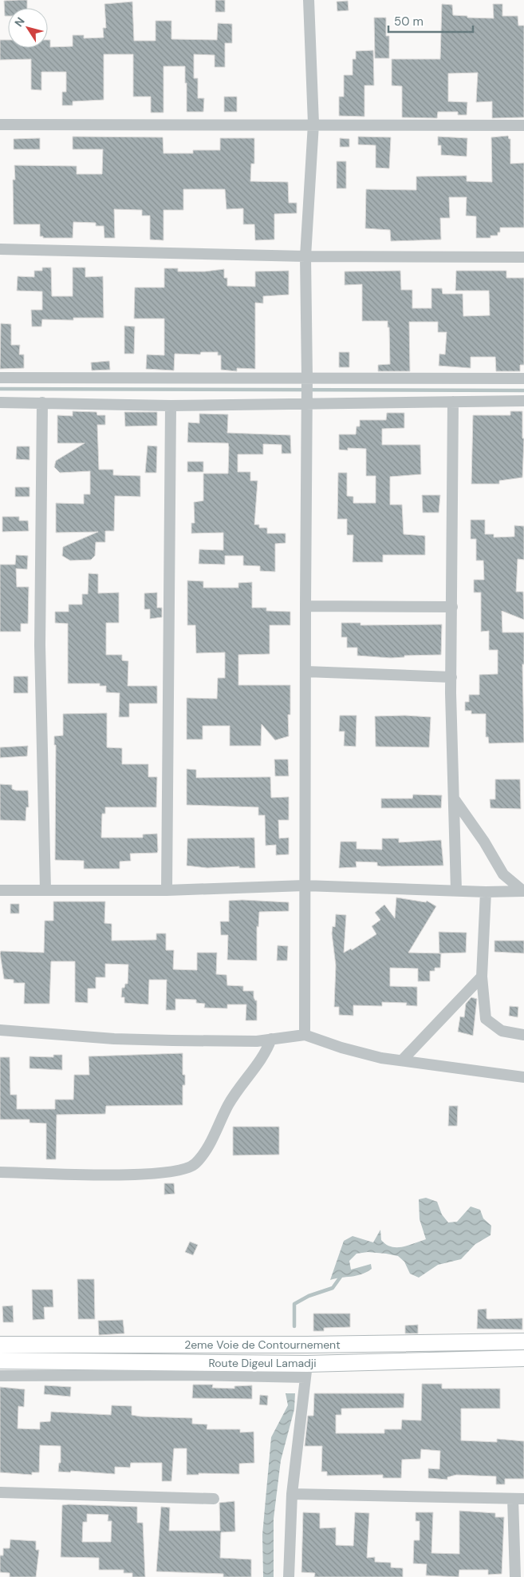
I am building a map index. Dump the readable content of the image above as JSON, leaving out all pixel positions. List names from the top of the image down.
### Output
{
  "streets": {
    "main road": ["2eme Voie de Contournement", "Route Digeul Lamadji"]
  },
  "scale_bar": "50 m",
  "north": "top left"
}
